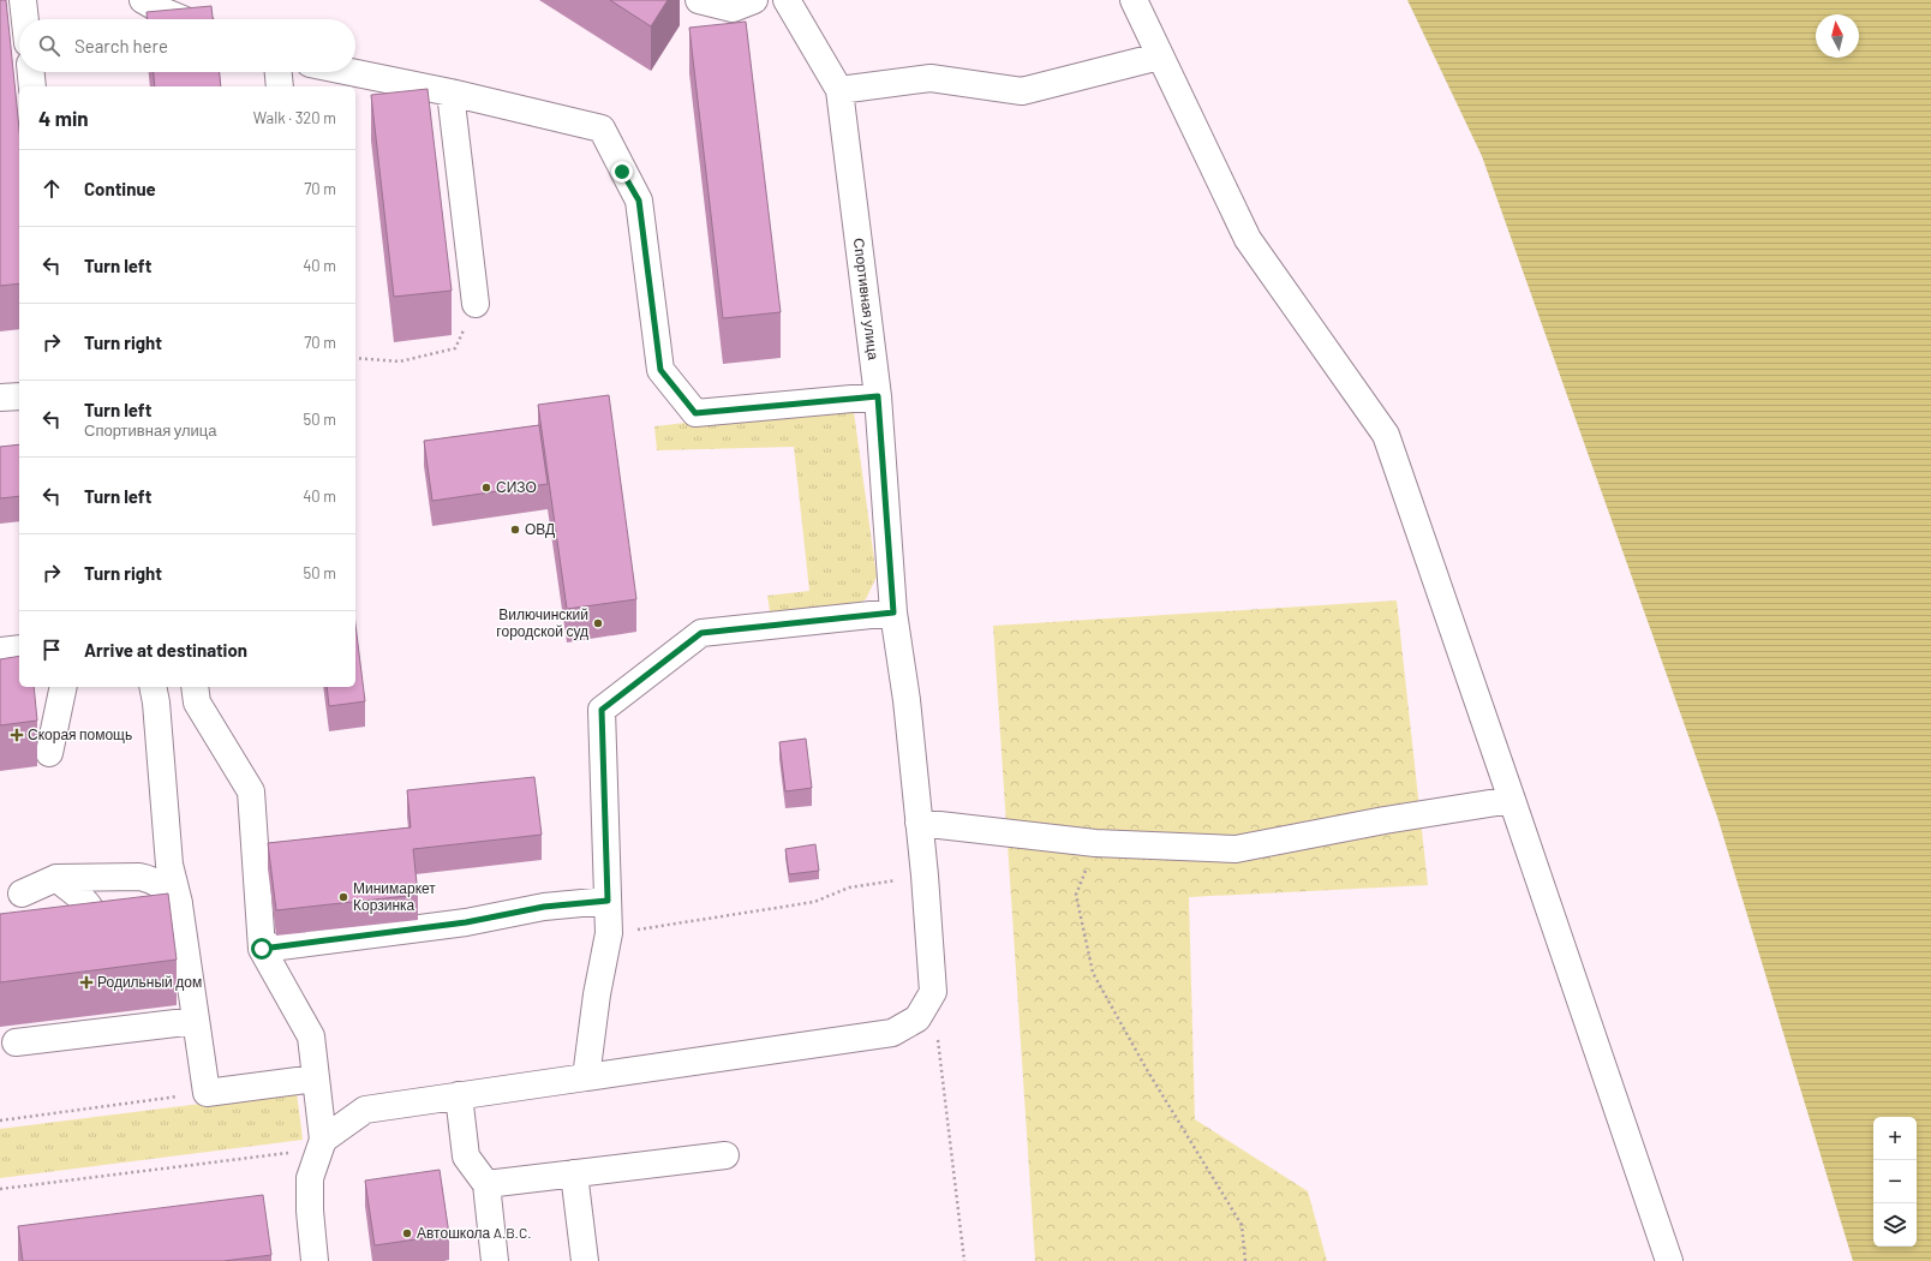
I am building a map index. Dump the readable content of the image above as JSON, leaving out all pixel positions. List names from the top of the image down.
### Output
{
  "streets": {
    "street": ["Спортивная улица"]
  },
  "places": {
    "other": [
      "СИЗО",
      "ОВД",
      "Вилючинский городской суд",
      "Минимаркет Корзинка",
      "Автошкола A.B.C."
    ],
    "health": ["Скорая помощь", "Родильный дом"]
  },
  "north": "top",
  "page": {
    "search": "Search here",
    "heading": ["4 min", "Walk · 320 m"],
    "list": [
      ["Continue", "70 m"],
      ["Turn left", "40 m"],
      ["Turn right", "70 m"],
      ["Turn left", "Спортивная улица", "50 m"],
      ["Turn left", "40 m"],
      ["Turn right", "50 m"],
      "Arrive at destination"
    ],
    "map_buttons": ["+", "−"]
  }
}
